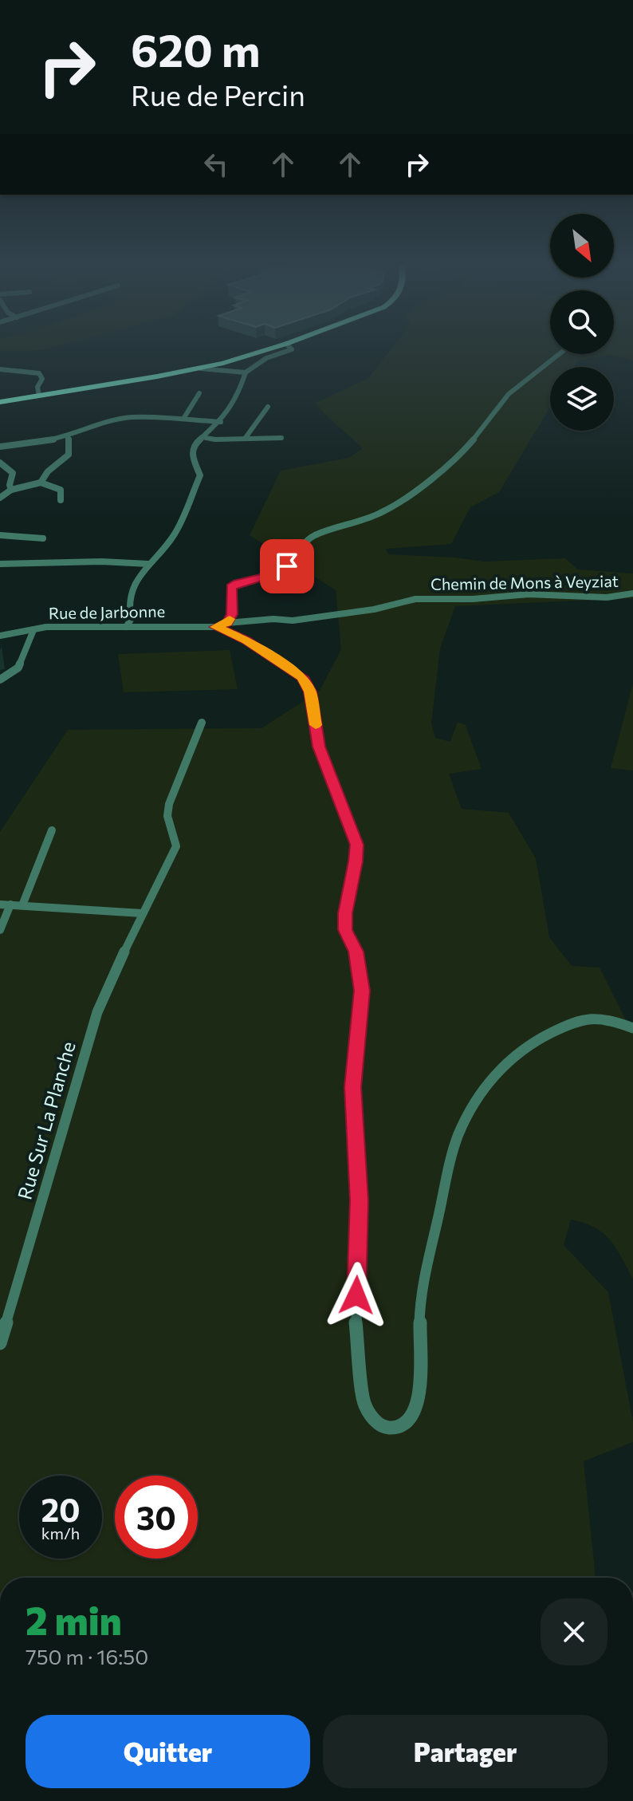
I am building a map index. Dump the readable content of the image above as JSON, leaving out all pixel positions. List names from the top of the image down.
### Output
{
  "streets": {
    "street": ["Chemin de Mons à Veyziat", "Rue de Jarbonne", "Rue Sur La Planche"]
  },
  "crossings": [
    ["Chemin de Mons à Veyziat", "Rue de Jarbonne"]
  ],
  "north": "bottom right",
  "page": {
    "turn": ["620 m", "Rue de Percin"],
    "speed": "20 km/h",
    "limit": "30",
    "heading": ["2 min", "750 m · 16:50"],
    "buttons": ["Quitter", "Partager"]
  }
}
